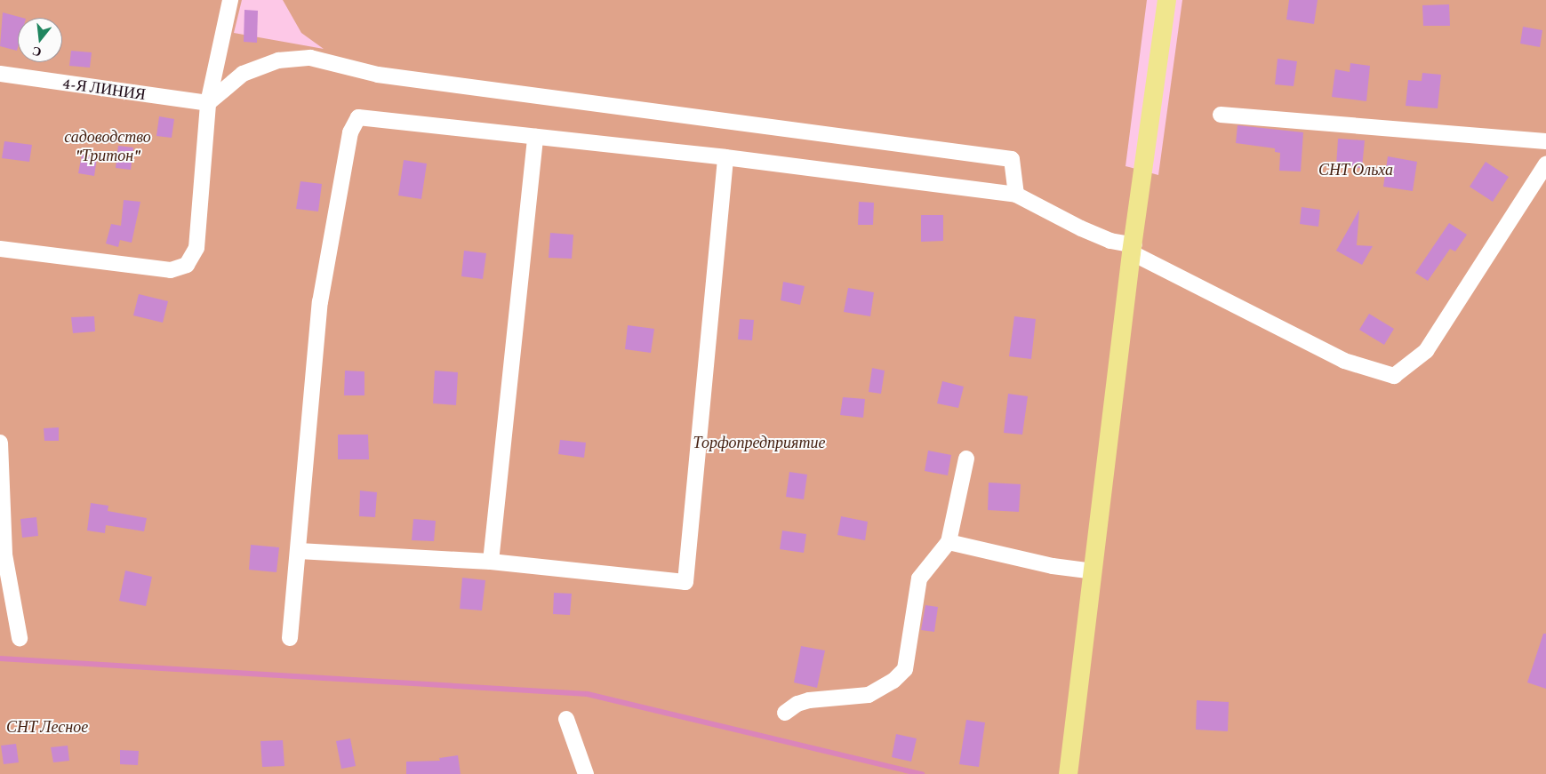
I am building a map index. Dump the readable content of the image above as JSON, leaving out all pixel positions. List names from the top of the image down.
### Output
{
  "streets": {
    "street": ["4-Я ЛИНИЯ"]
  },
  "parks": [
    "садоводство \"Тритон\"",
    "СНТ Ольха",
    "Торфопредприятие",
    "СНТ Лесное"
  ],
  "north": "bottom"
}
